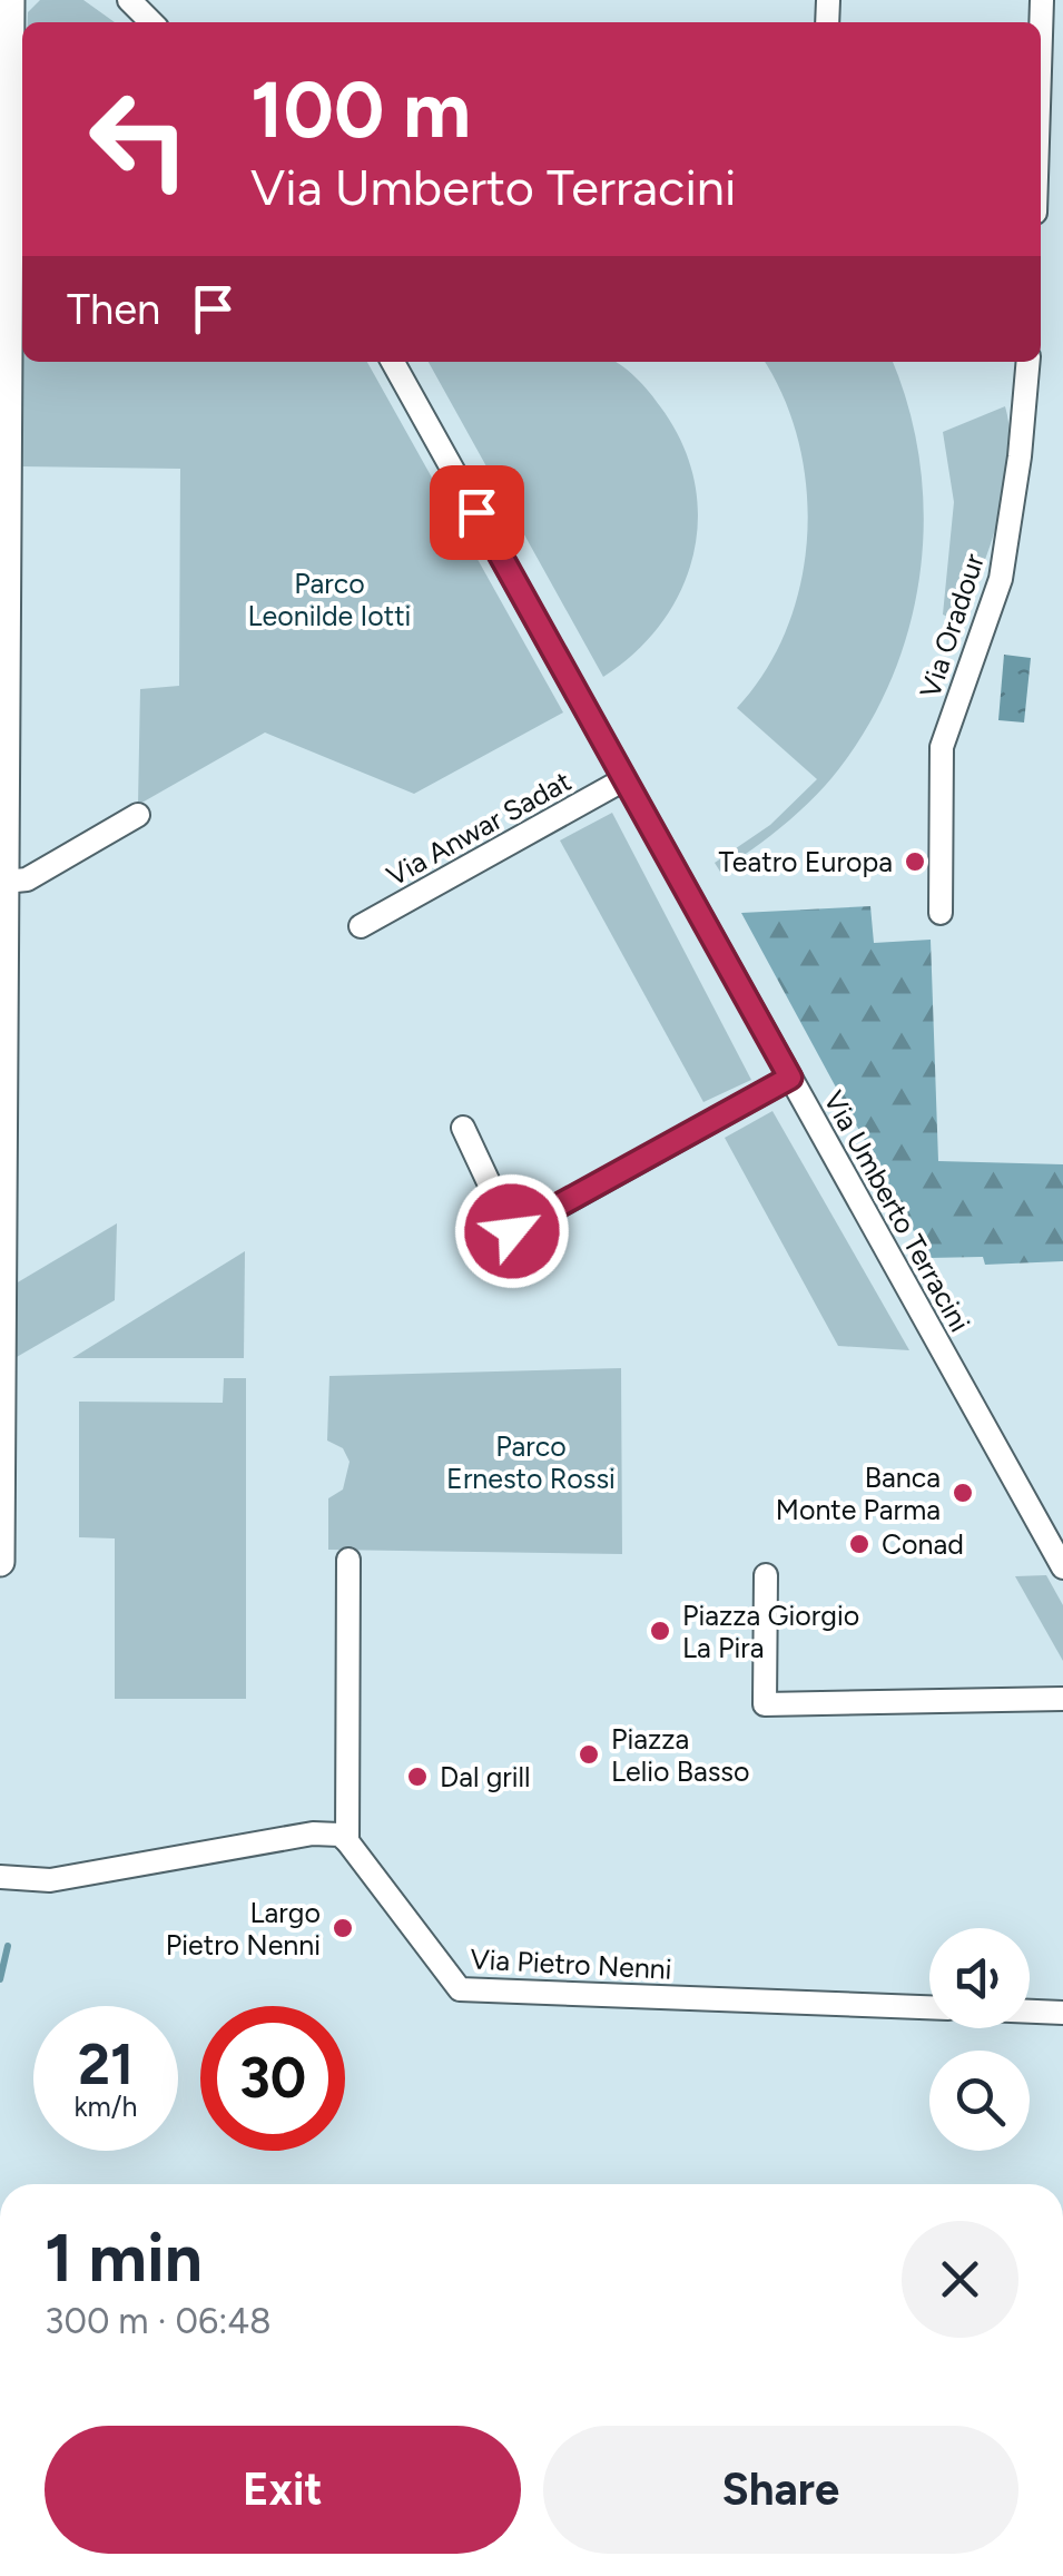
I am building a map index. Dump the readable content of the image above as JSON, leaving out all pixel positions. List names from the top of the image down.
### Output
{
  "streets": {
    "street": [
      "Via Oradour",
      "Via Anwar Sadat",
      "Via Umberto Terracini",
      "Via Pietro Nenni"
    ]
  },
  "crossings": [
    ["Via Anwar Sadat", "Via Umberto Terracini"]
  ],
  "parks": ["Parco Leonilde Iotti", "Parco Ernesto Rossi"],
  "places": [
    "Teatro Europa",
    "Banca Monte Parma",
    "Conad",
    "Piazza Giorgio La Pira",
    "Piazza Lelio Basso",
    "Dal grill",
    "Largo Pietro Nenni"
  ],
  "page": {
    "turn": ["100 m", "Via Umberto Terracini"],
    "then": "Then",
    "speed": "21 km/h",
    "limit": "30",
    "heading": ["1 min", "300 m · 06:48"],
    "buttons": ["Exit", "Share"]
  }
}
